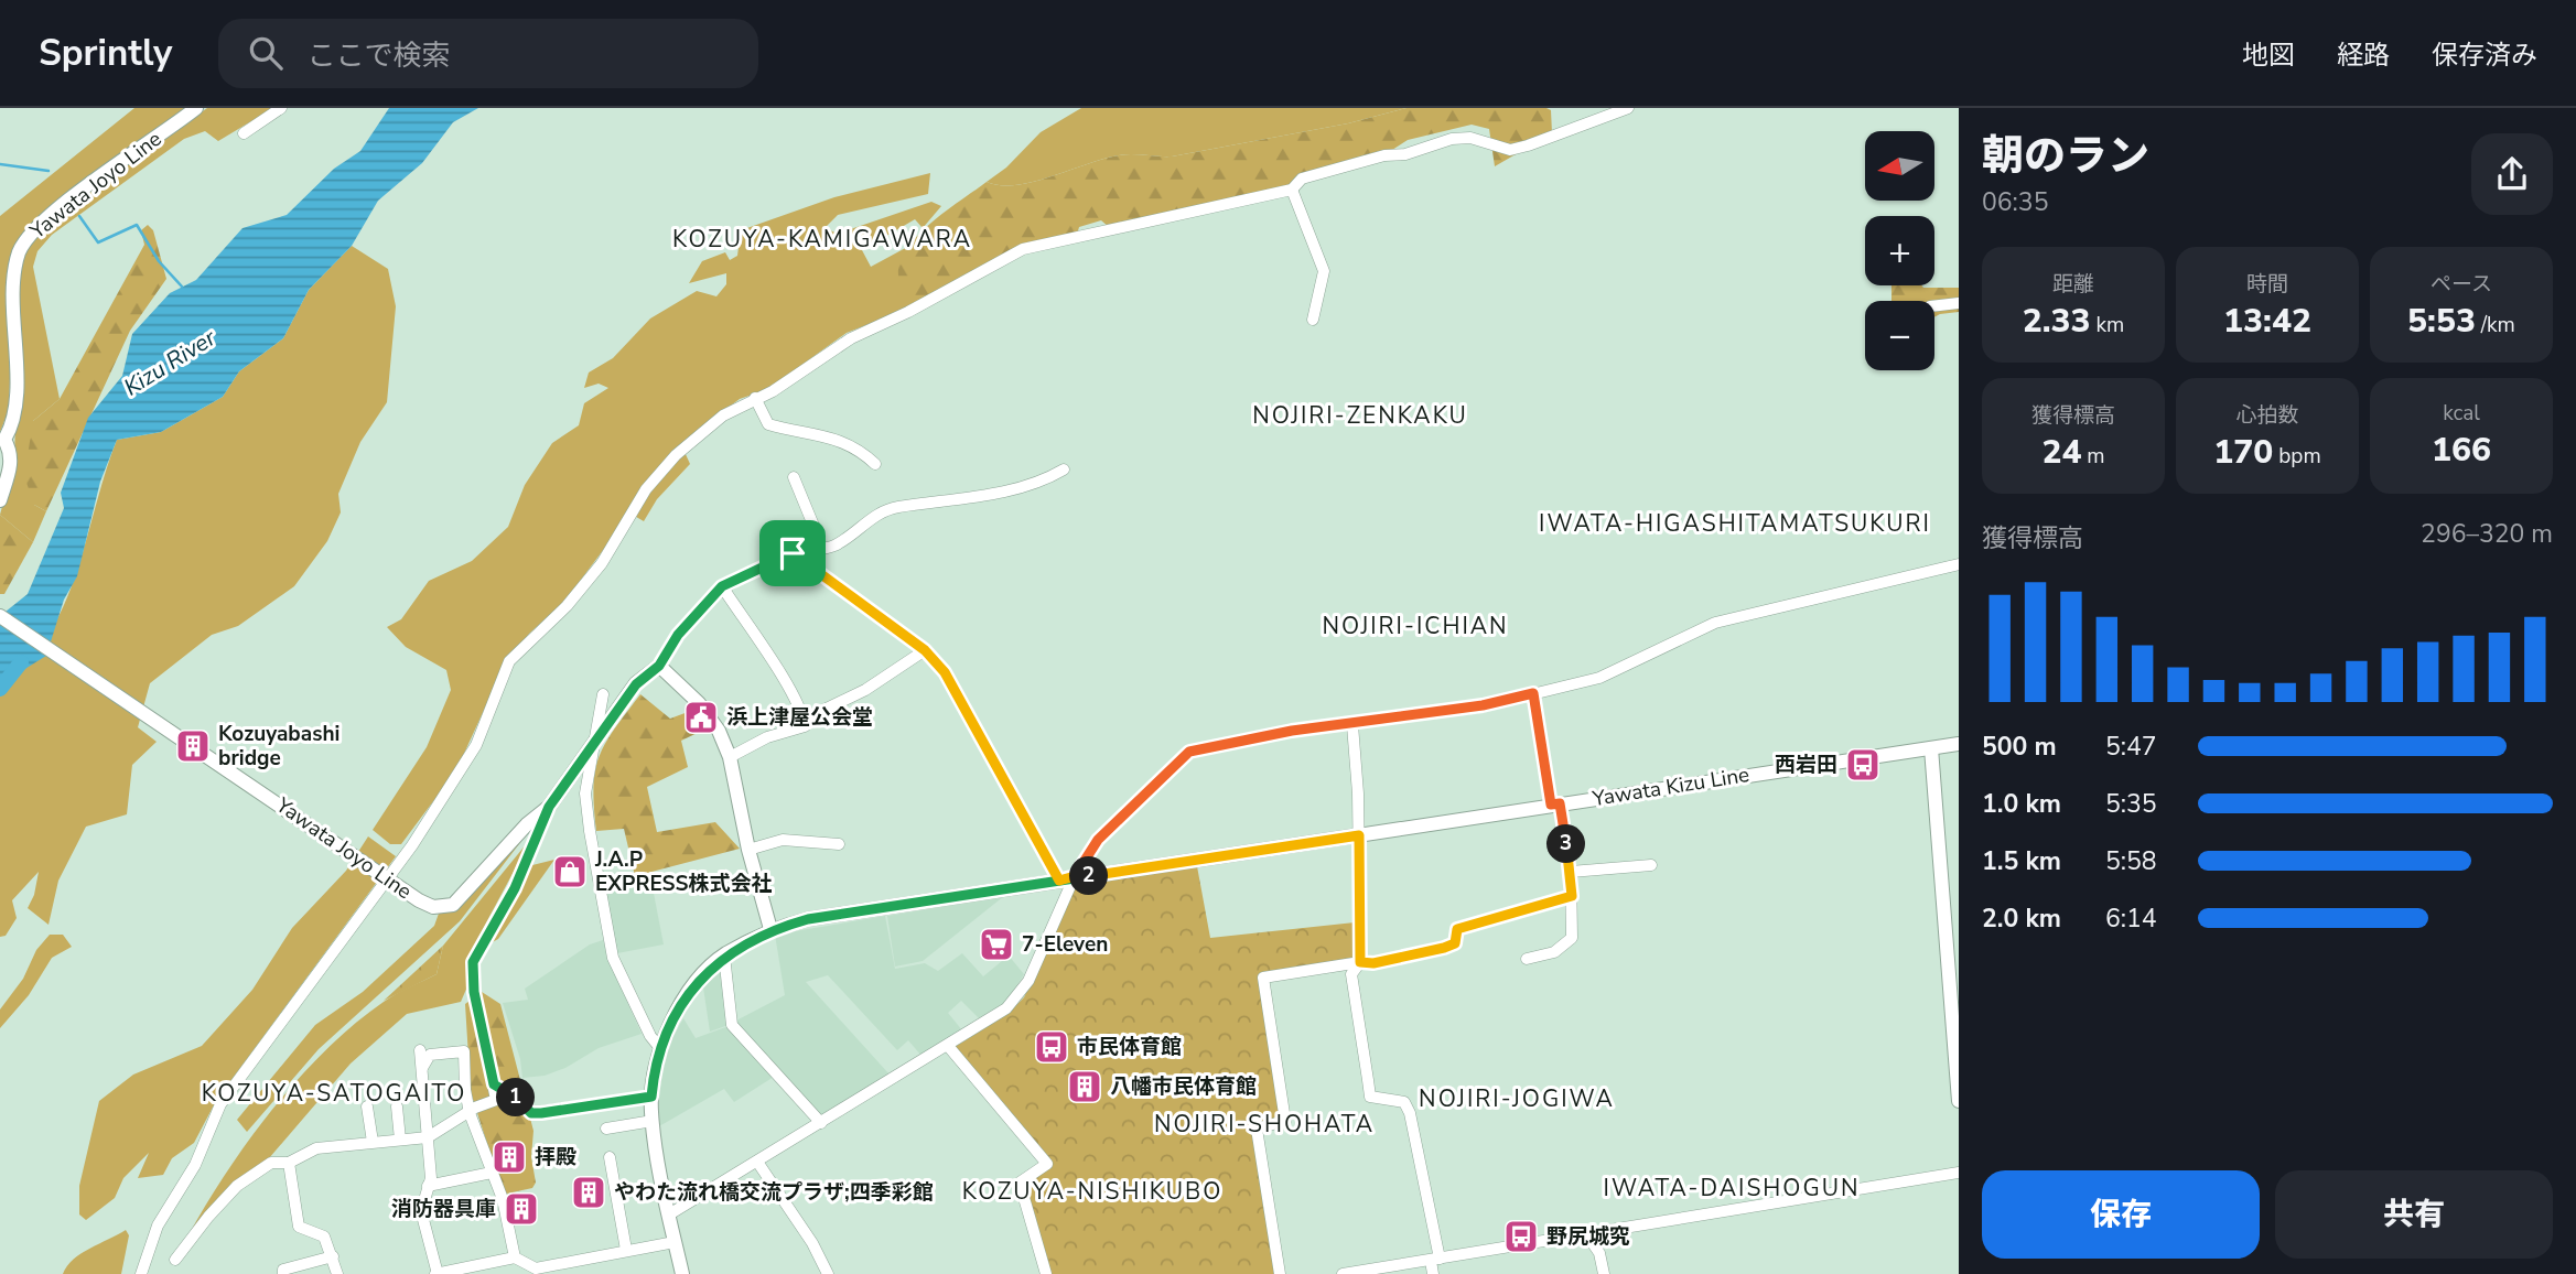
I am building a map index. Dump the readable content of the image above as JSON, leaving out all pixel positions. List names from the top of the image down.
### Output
{
  "streets": {
    "main road": ["Yawata Joyo Line", "Yawata Kizu Line"]
  },
  "districts": [
    "KOZUYA-KAMIGAWARA",
    "NOJIRI-ZENKAKU",
    "IWATA-HIGASHITAMATSUKURI",
    "NOJIRI-ICHIAN",
    "KOZUYA-SATOGAITO",
    "NOJIRI-JOGIWA",
    "NOJIRI-SHOHATA",
    "IWATA-DAISHOGUN",
    "KOZUYA-NISHIKUBO"
  ],
  "water": ["Kizu River"],
  "places": {
    "public building": ["浜上津屋公会堂"],
    "building": [
      "Kozuyabashi bridge",
      "八幡市民体育館",
      "拝殿",
      "やわた流れ橋交流プラザ;四季彩館",
      "消防器具庫"
    ],
    "bus stop": ["西岩田", "市民体育館", "野尻城究"],
    "shop": ["J.A.P EXPRESS株式会社"],
    "supermarket": ["7-Eleven"]
  },
  "north": "left",
  "page": {
    "header": "Sprintly",
    "search": "ここで検索",
    "nav": ["地図", "経路", "保存済み"],
    "heading": ["朝のラン", "06:35"],
    "map_buttons": ["+", "−"],
    "stats": [
      ["距離", "2.33 km"],
      ["時間", "13:42"],
      ["ペース", "5:53 /km"],
      ["獲得標高", "24 m"],
      ["心拍数", "170 bpm"],
      ["kcal", "166"]
    ],
    "chart": ["獲得標高", "296–320 m"],
    "list": [
      {
        "name": "500 m",
        "note": "5:47"
      },
      {
        "name": "1.0 km",
        "note": "5:35"
      },
      {
        "name": "1.5 km",
        "note": "5:58"
      },
      {
        "name": "2.0 km",
        "note": "6:14"
      }
    ],
    "pins": ["3", "2", "1"],
    "buttons": ["保存", "共有"]
  }
}
